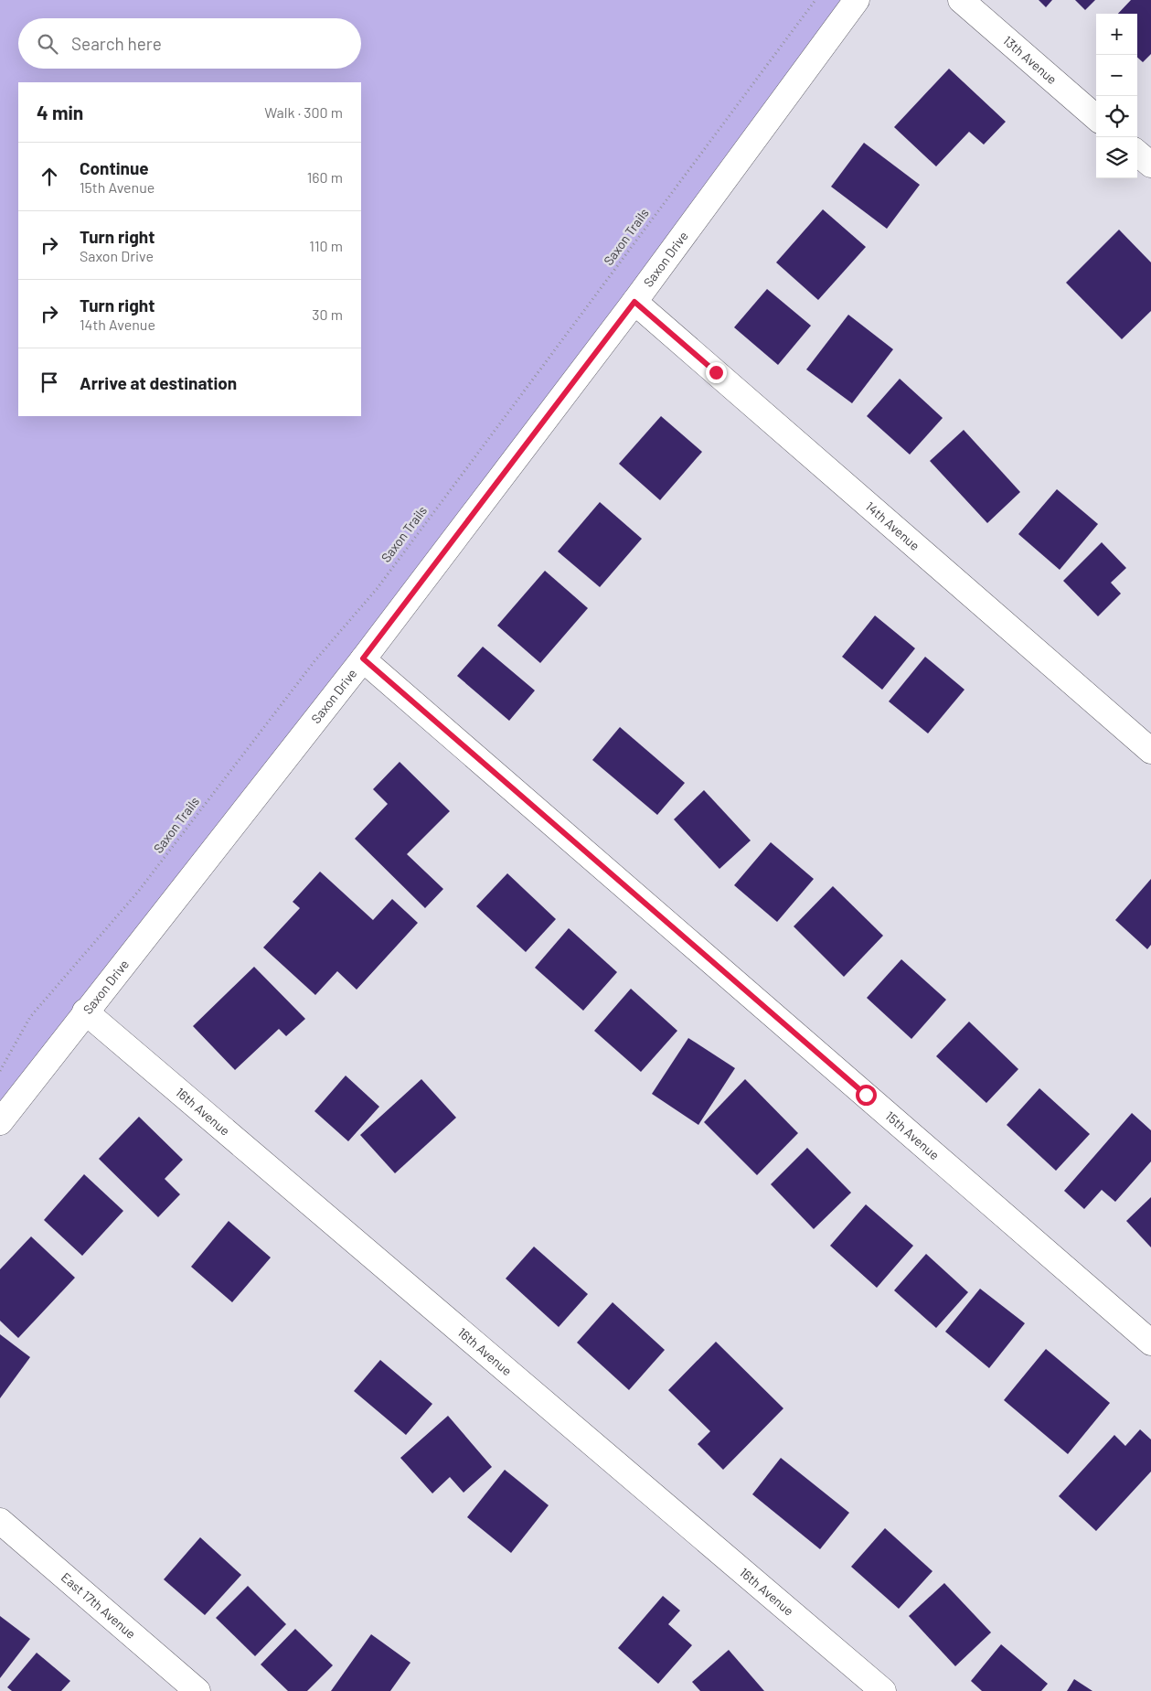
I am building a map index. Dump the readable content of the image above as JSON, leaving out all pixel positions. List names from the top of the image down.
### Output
{
  "streets": {
    "street": [
      "13th Avenue",
      "Saxon Drive",
      "14th Avenue",
      "16th Avenue",
      "15th Avenue",
      "East 17th Avenue"
    ],
    "path": ["Saxon Trails"]
  },
  "crossings": [
    ["Saxon Drive", "14th Avenue"],
    ["Saxon Drive", "16th Avenue"],
    ["Saxon Drive", "15th Avenue"]
  ],
  "page": {
    "map_buttons": ["+", "−"],
    "search": "Search here",
    "heading": ["4 min", "Walk · 300 m"],
    "list": [
      ["Continue", "15th Avenue", "160 m"],
      ["Turn right", "Saxon Drive", "110 m"],
      ["Turn right", "14th Avenue", "30 m"],
      "Arrive at destination"
    ]
  }
}
